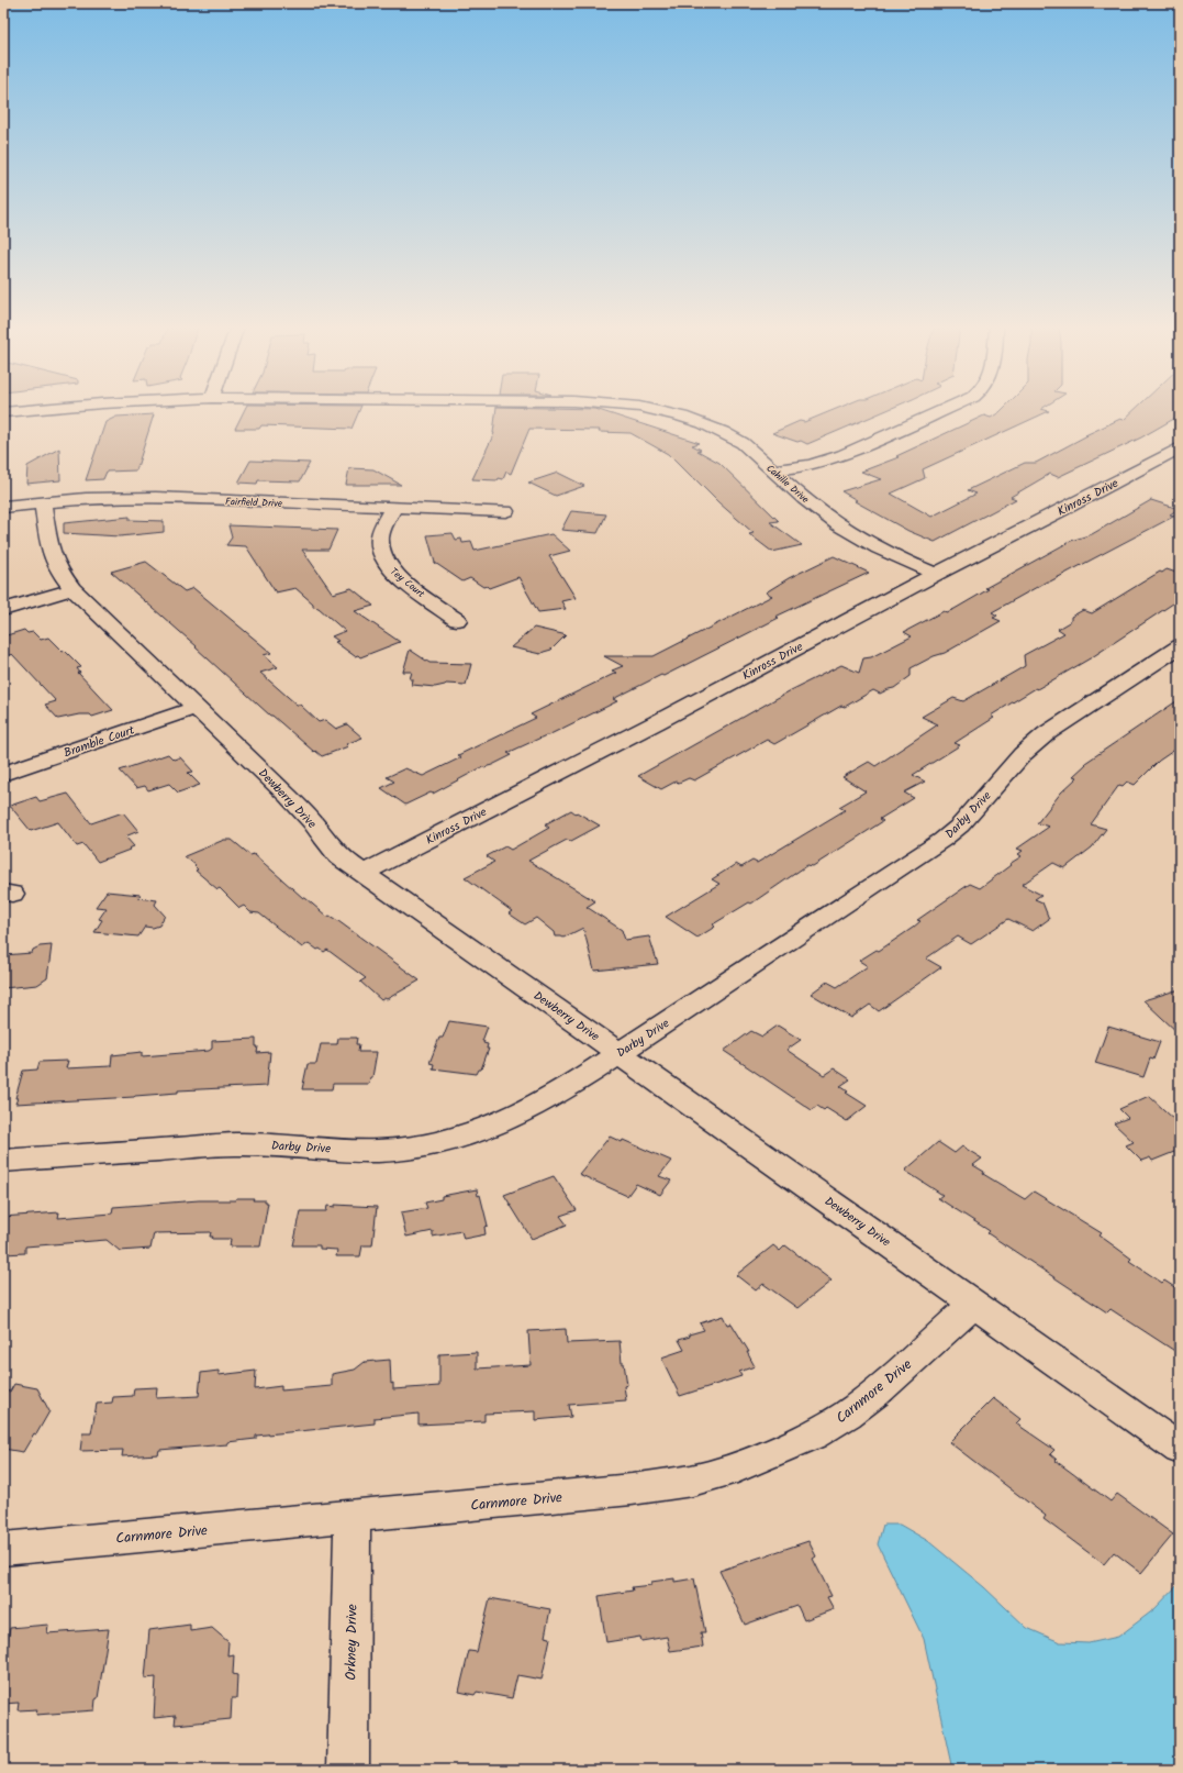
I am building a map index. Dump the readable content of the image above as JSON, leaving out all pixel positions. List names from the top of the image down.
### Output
{
  "streets": {
    "street": [
      "Cahille Drive",
      "Kinross Drive",
      "Fairfield Drive",
      "Tey Court",
      "Bramble Court",
      "Dewberry Drive",
      "Darby Drive",
      "Carnmore Drive",
      "Orkney Drive"
    ]
  },
  "crossings": [
    ["Cahille Drive", "Kinross Drive"],
    ["Kinross Drive", "Dewberry Drive"],
    ["Fairfield Drive", "Tey Court"],
    ["Fairfield Drive", "Dewberry Drive"],
    ["Bramble Court", "Dewberry Drive"],
    ["Dewberry Drive", "Darby Drive"],
    ["Dewberry Drive", "Carnmore Drive"],
    ["Carnmore Drive", "Orkney Drive"]
  ]
}
